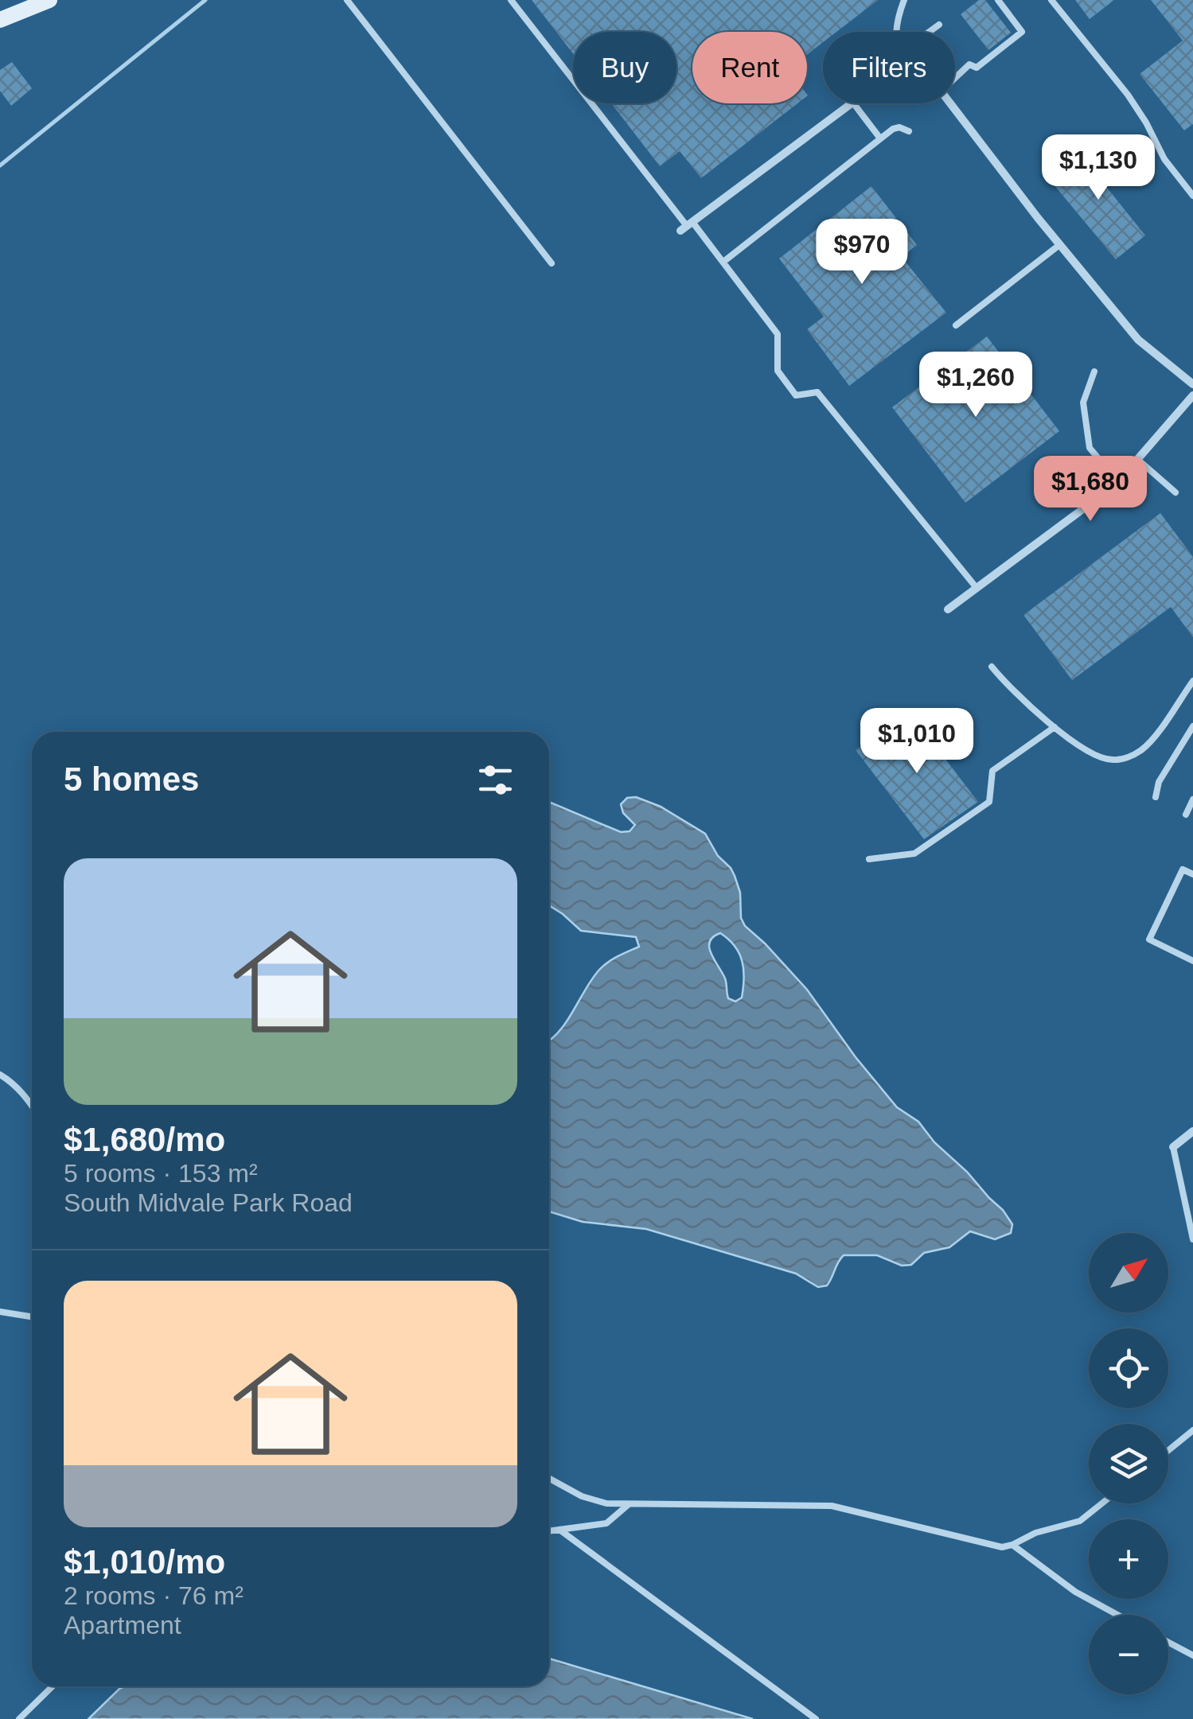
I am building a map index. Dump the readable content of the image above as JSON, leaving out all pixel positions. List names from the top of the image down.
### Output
{
  "north": "top right",
  "page": {
    "chip": ["Buy", "Rent", "Filters"],
    "price": [
      "$1,130",
      "$970",
      "$1,260",
      "$1,680",
      "$1,010"
    ],
    "heading": "5 homes",
    "list": [
      {
        "name": "$1,680/mo",
        "note": "5 rooms · 153 m² · South Midvale Park Road"
      },
      {
        "name": "$1,010/mo",
        "note": "2 rooms · 76 m² · Apartment"
      }
    ],
    "map_buttons": ["+", "−"]
  }
}
